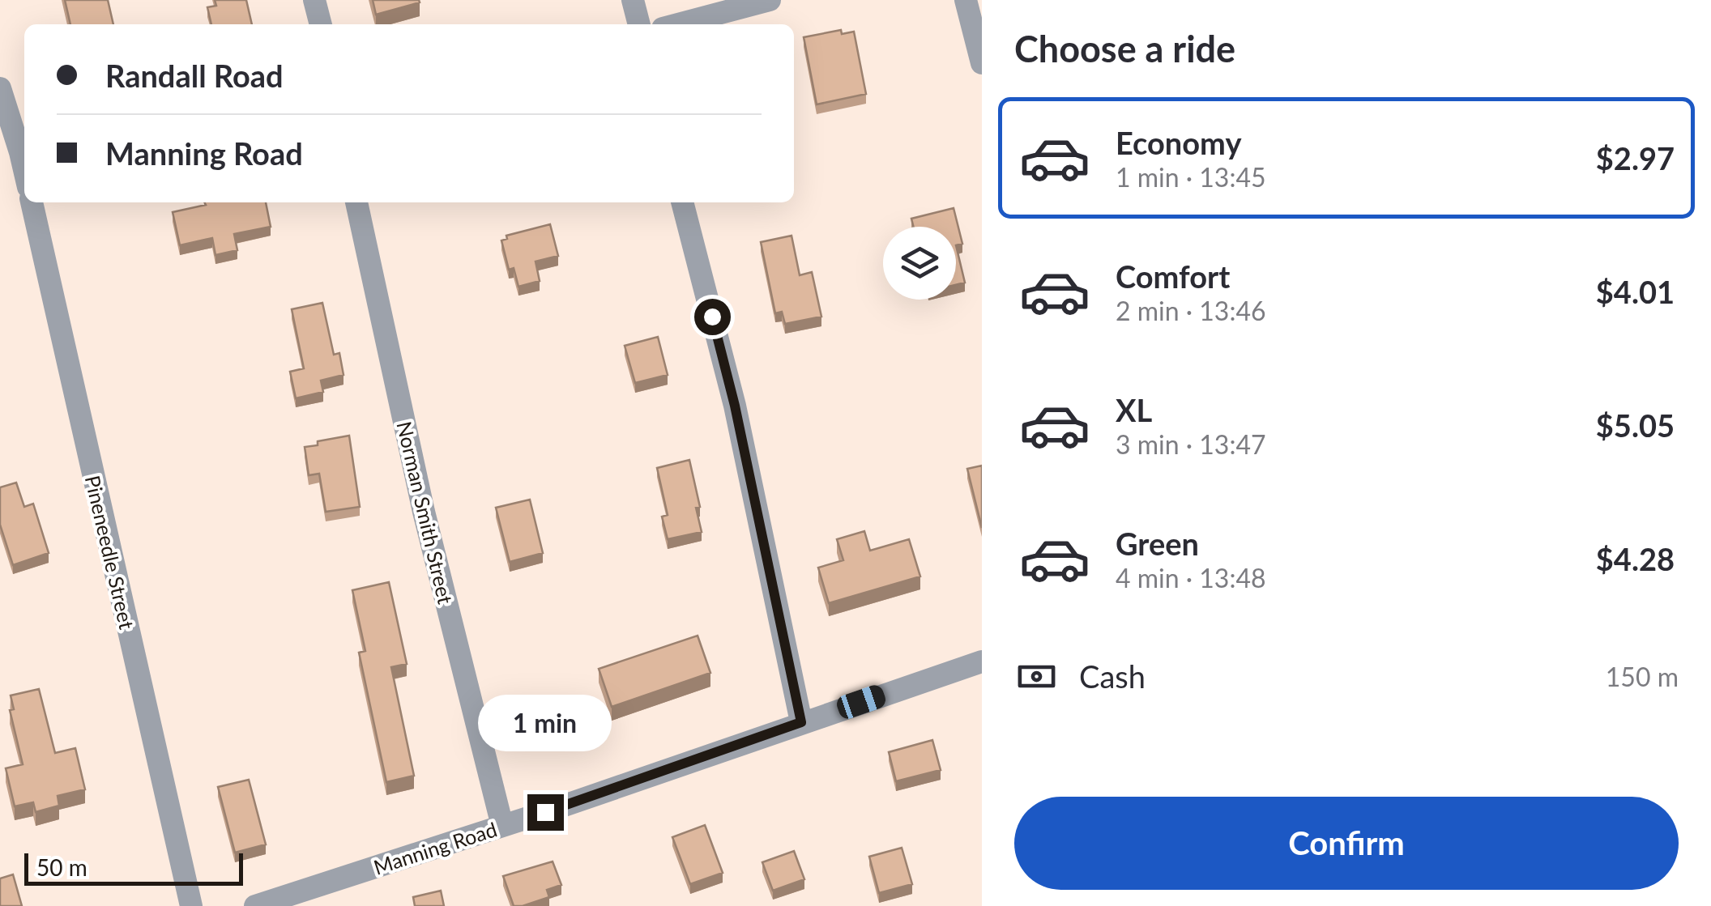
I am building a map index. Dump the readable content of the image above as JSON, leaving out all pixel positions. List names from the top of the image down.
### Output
{
  "streets": {
    "street": ["Norman Smith Street", "Pineneedle Street", "Manning Road"]
  },
  "crossings": [
    ["Norman Smith Street", "Manning Road"]
  ],
  "scale_bar": "50 m",
  "page": {
    "heading": "Choose a ride",
    "banner": ["Randall Road", "Manning Road"],
    "list": [
      {
        "name": "Economy",
        "note": "1 min · 13:45",
        "value": "$2.97"
      },
      {
        "name": "Comfort",
        "note": "2 min · 13:46",
        "value": "$4.01"
      },
      {
        "name": "XL",
        "note": "3 min · 13:47",
        "value": "$5.05"
      },
      {
        "name": "Green",
        "note": "4 min · 13:48",
        "value": "$4.28"
      }
    ],
    "pay": ["Cash", "150 m"],
    "bubble": "1 min",
    "buttons": "Confirm",
    "scale": "50 m"
  }
}
